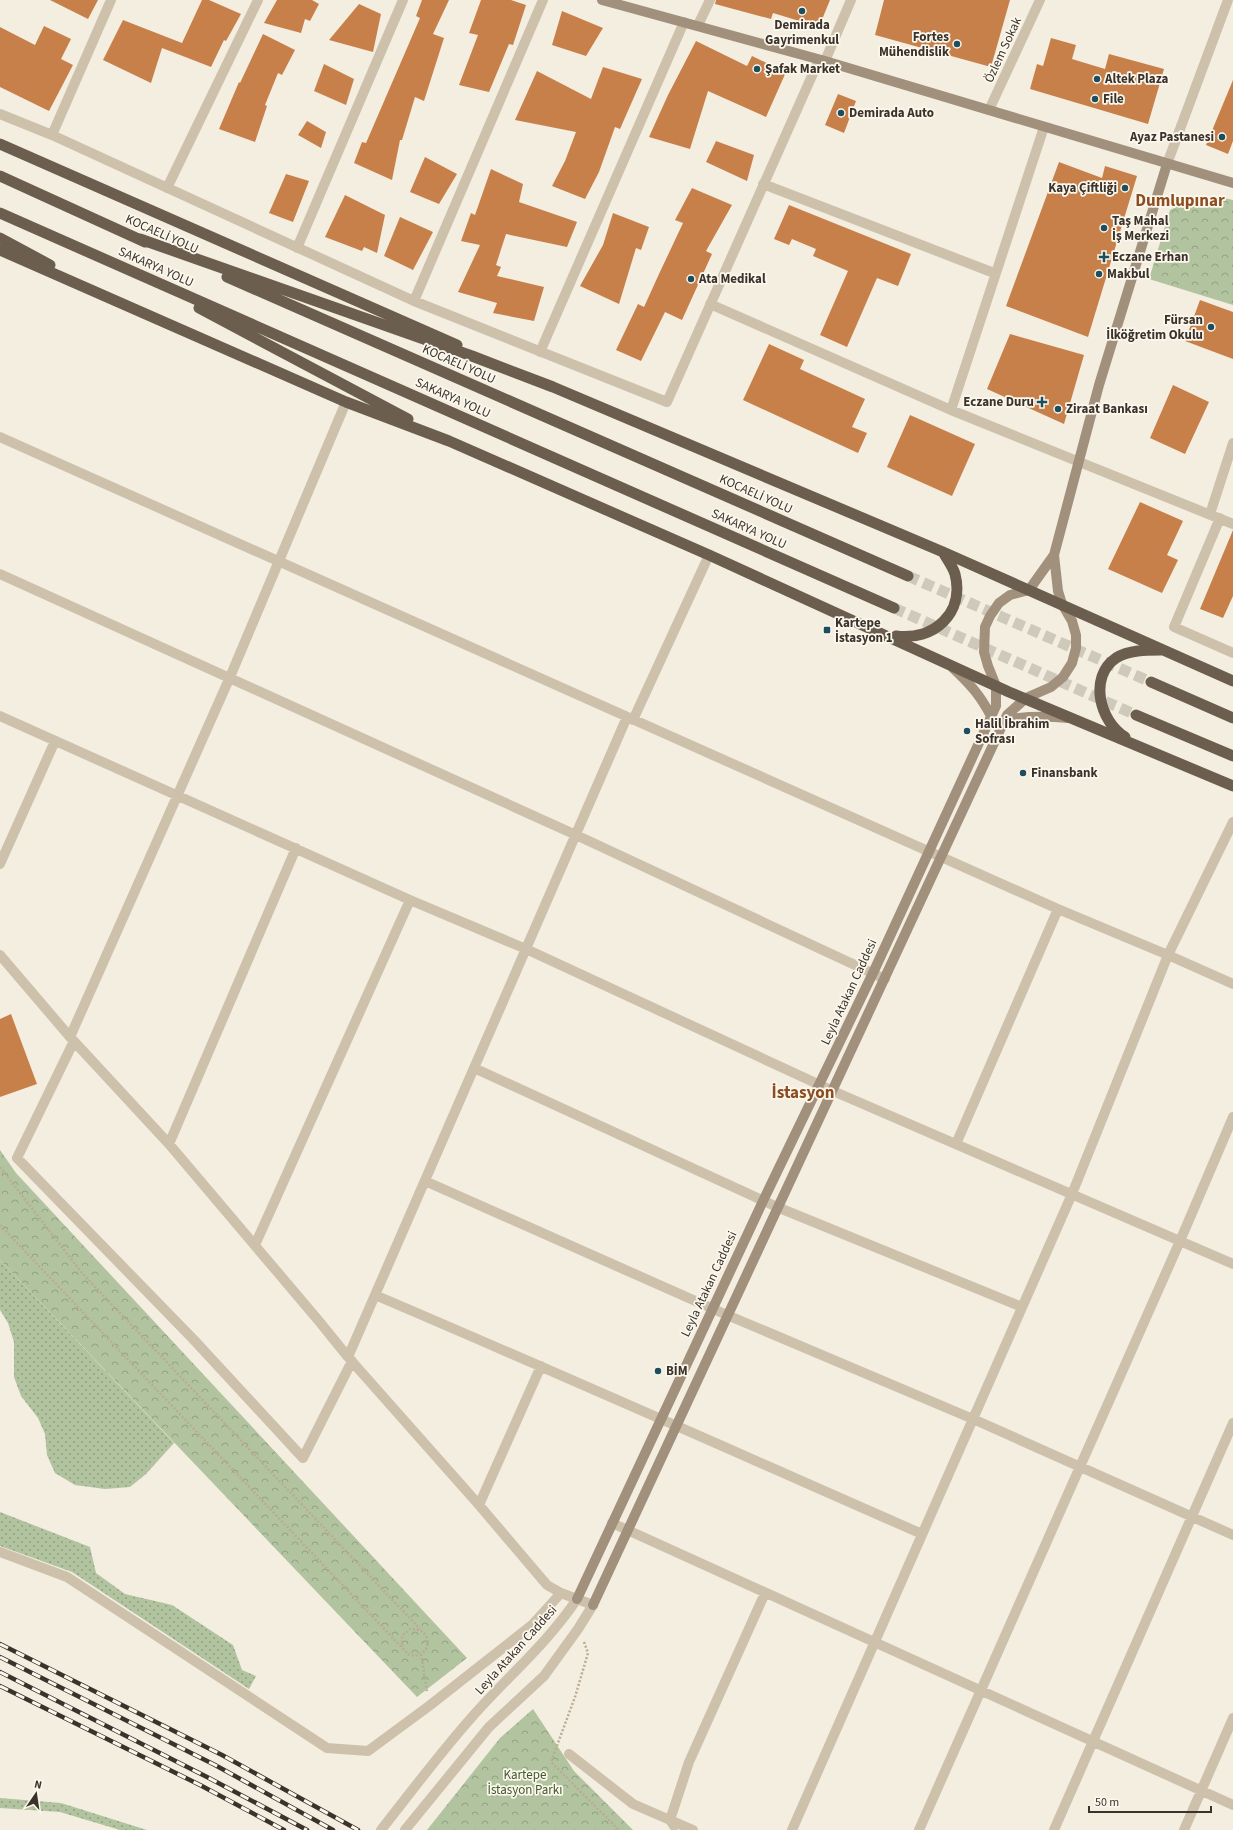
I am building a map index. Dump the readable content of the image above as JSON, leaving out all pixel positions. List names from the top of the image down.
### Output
{
  "streets": {
    "highway": ["KOCAELİ YOLU", "SAKARYA YOLU"],
    "main road": ["Leyla Atakan Caddesi"],
    "street": ["Özlem Sokak"]
  },
  "districts": ["Dumlupınar", "İstasyon"],
  "parks": ["Kartepe İstasyon Parkı"],
  "places": {
    "other": [
      "Demirada Gayrimenkul",
      "Fortes Mühendislik",
      "Şafak Market",
      "Altek Plaza",
      "File",
      "Demirada Auto",
      "Ayaz Pastanesi",
      "Kaya Çiftliği",
      "Taş Mahal İş Merkezi",
      "Makbul",
      "Ata Medikal",
      "Fürsan İlköğretim Okulu",
      "Ziraat Bankası",
      "Halil İbrahim Sofrası",
      "Finansbank",
      "BİM"
    ],
    "health": ["Eczane Erhan", "Eczane Duru"],
    "transit": ["Kartepe İstasyon 1"]
  },
  "scale_bar": "50 m",
  "north": "top"
}
